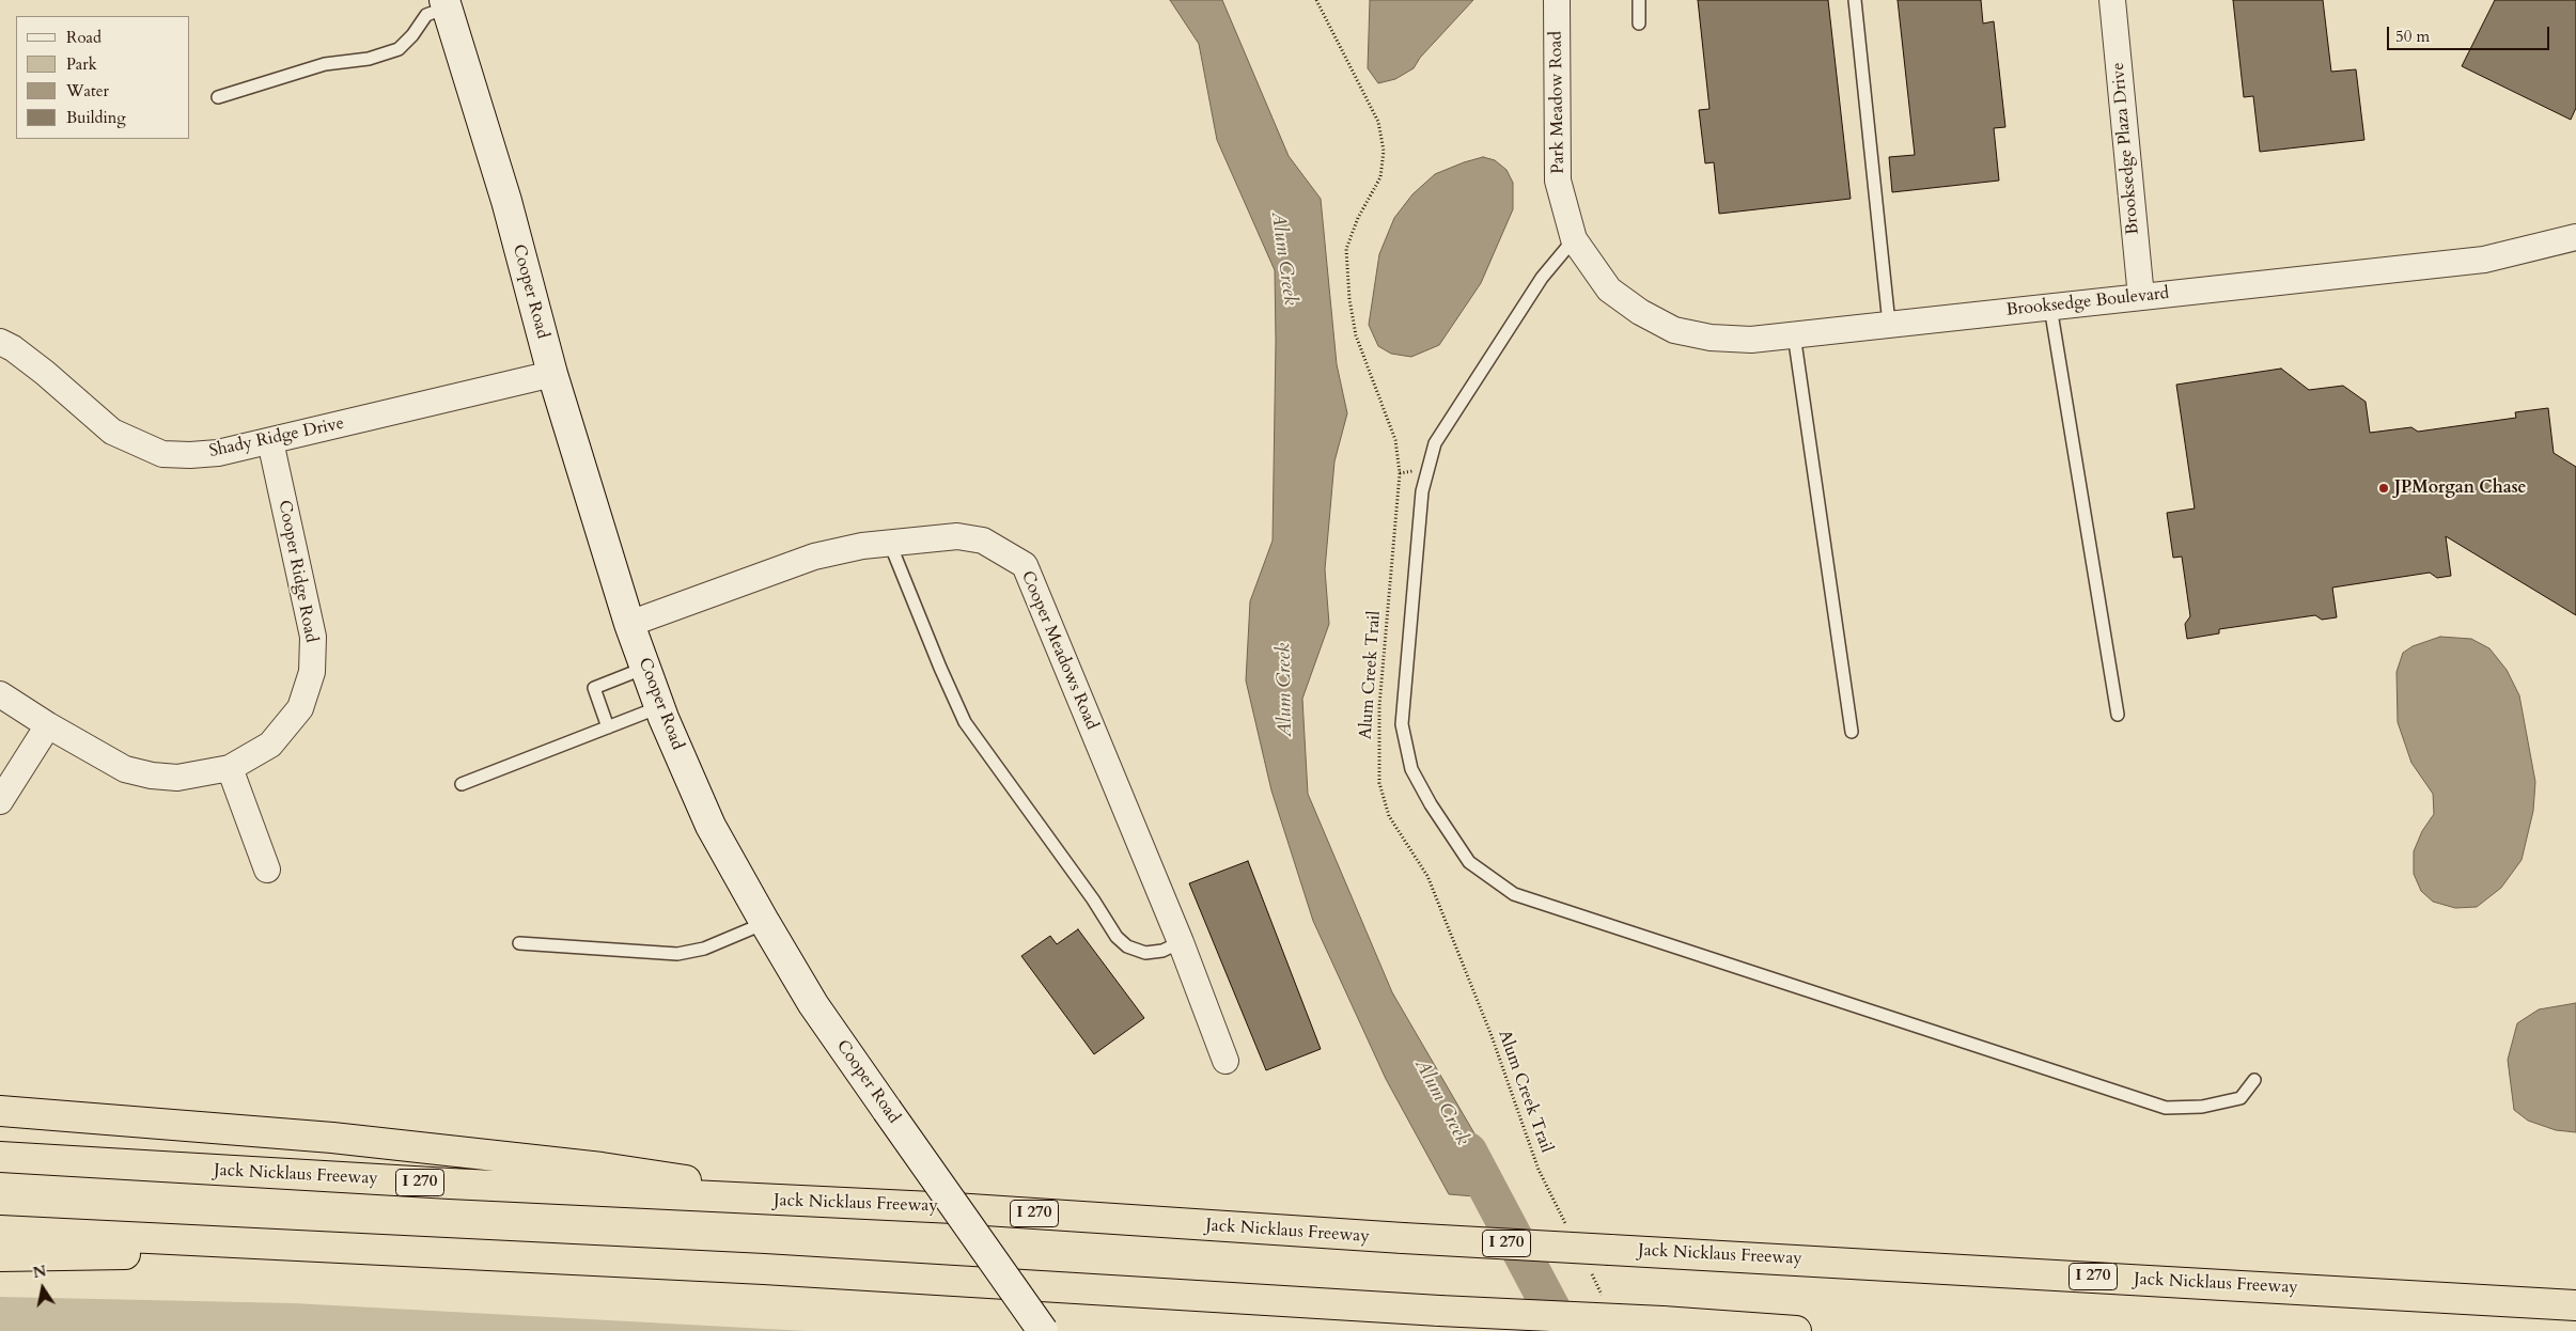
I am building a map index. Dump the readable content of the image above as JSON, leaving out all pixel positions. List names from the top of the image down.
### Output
{
  "streets": {
    "highway": ["Jack Nicklaus Freeway", "I 270"],
    "street": [
      "Park Meadow Road",
      "Brooksedge Plaza Drive",
      "Cooper Road",
      "Brooksedge Boulevard",
      "Shady Ridge Drive",
      "Cooper Ridge Road",
      "Cooper Meadows Road"
    ],
    "path": ["Alum Creek Trail"]
  },
  "crossings": [
    ["Park Meadow Road", "Brooksedge Boulevard"],
    ["Brooksedge Plaza Drive", "Brooksedge Boulevard"],
    ["Cooper Road", "Shady Ridge Drive"],
    ["Cooper Road", "Cooper Meadows Road"],
    ["Shady Ridge Drive", "Cooper Ridge Road"]
  ],
  "water": ["Alum Creek"],
  "places": ["JPMorgan Chase"],
  "legend": [
    "Road",
    "Park",
    "Water",
    "Building"
  ],
  "scale_bar": "50 m",
  "north": "top"
}
